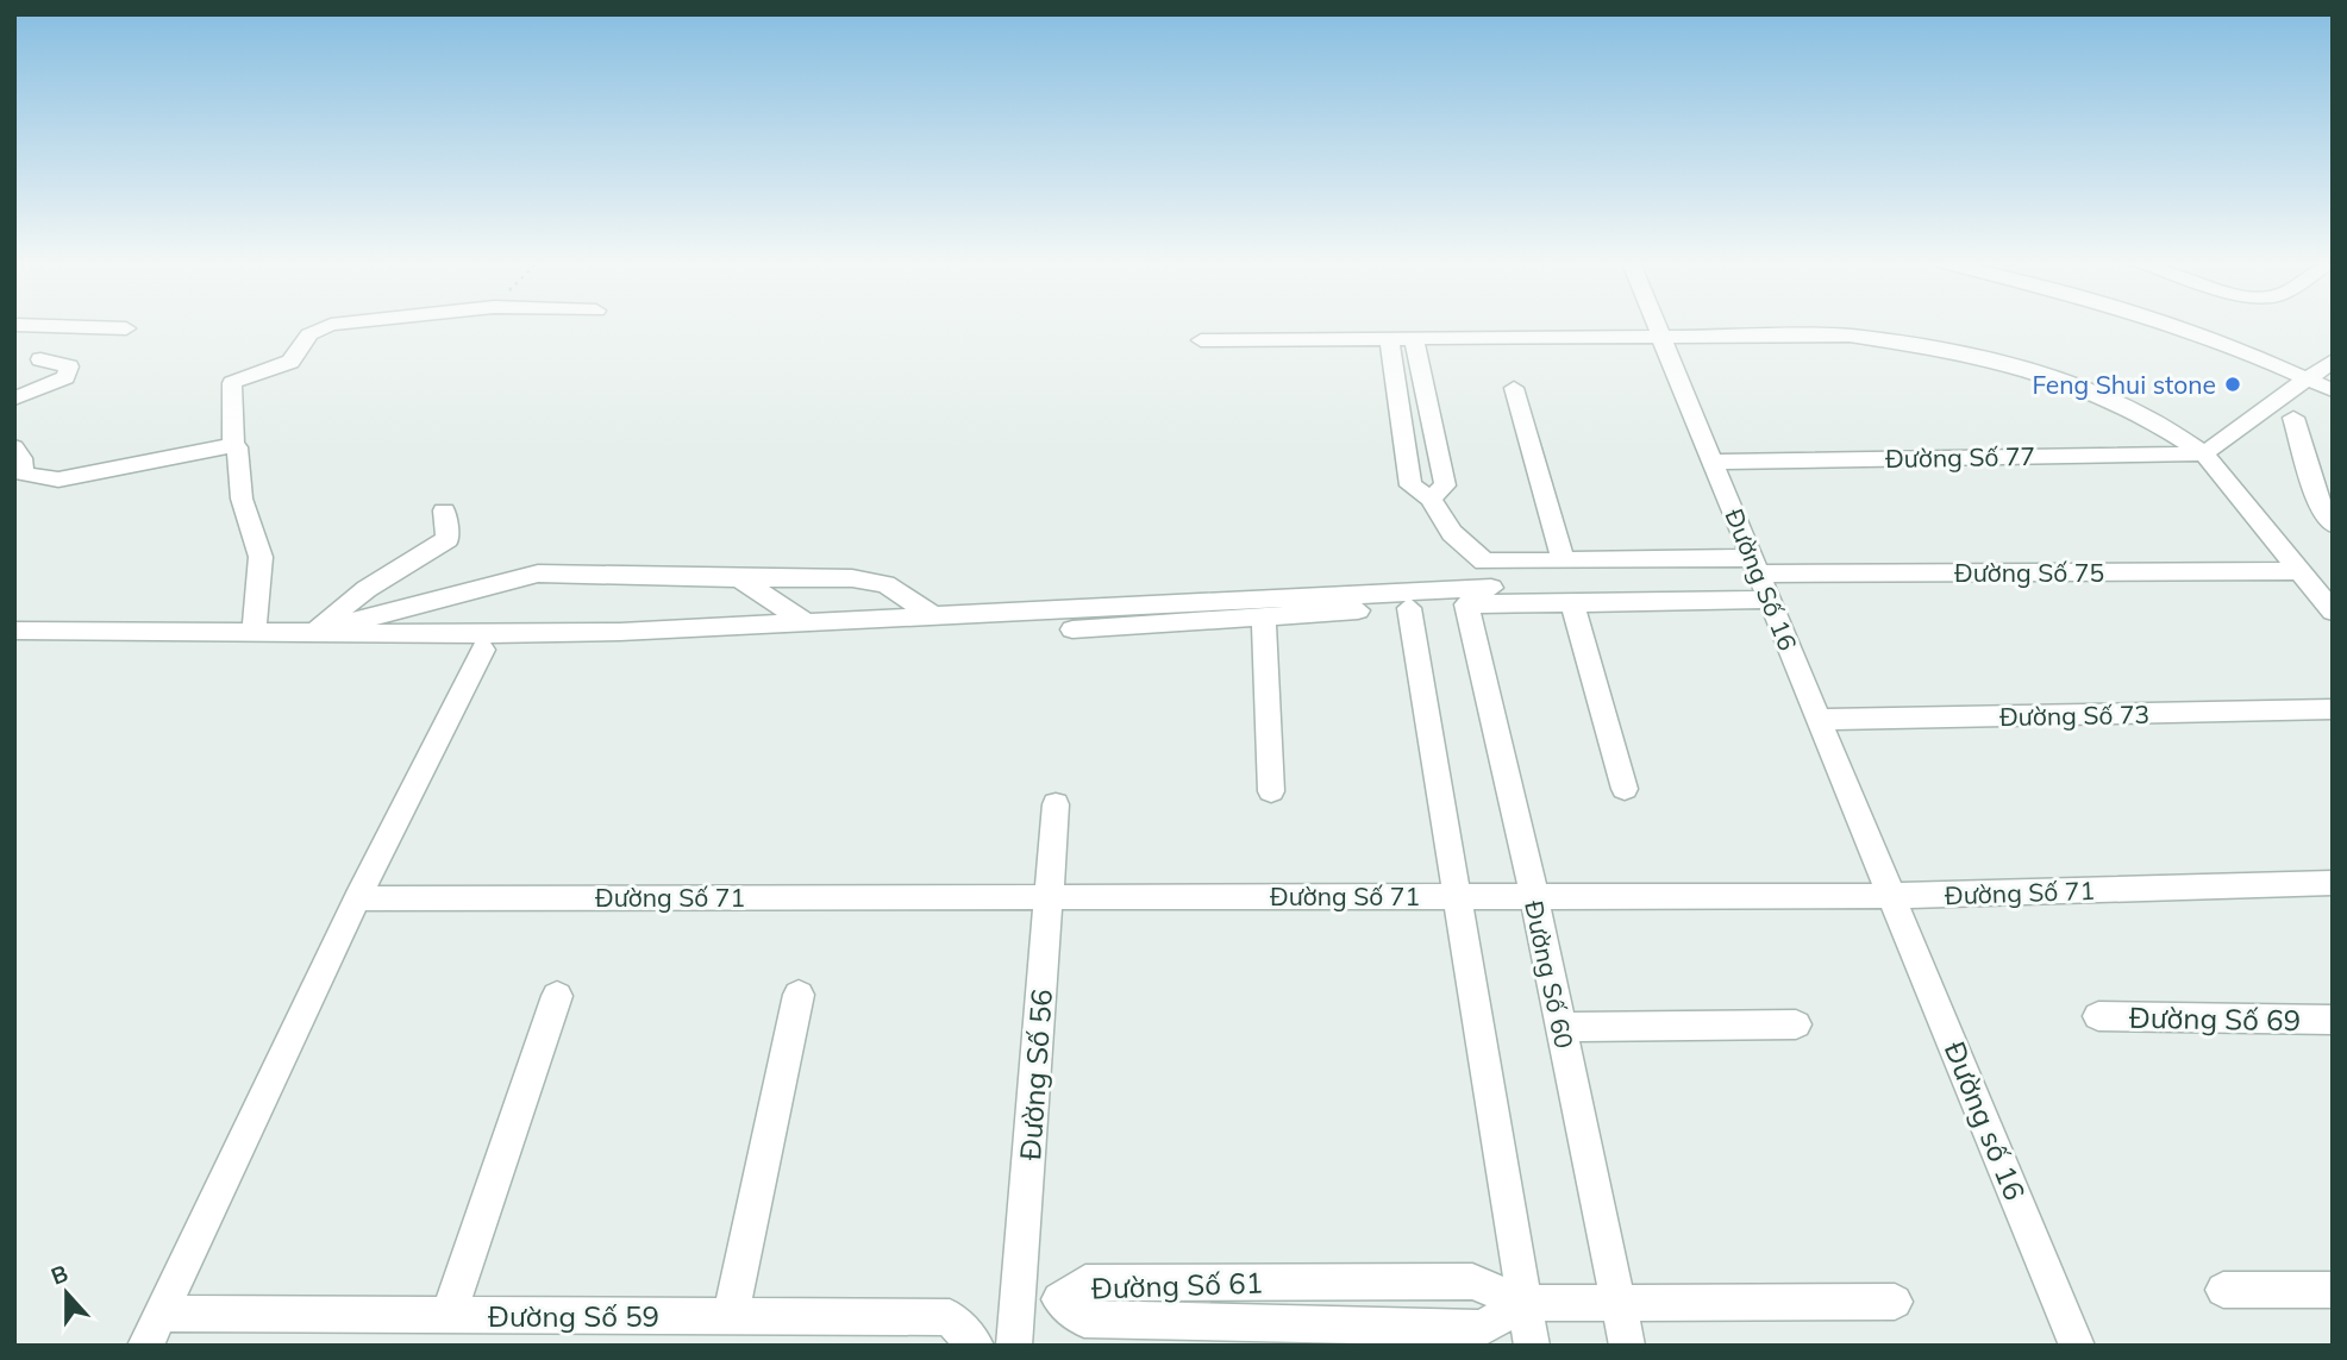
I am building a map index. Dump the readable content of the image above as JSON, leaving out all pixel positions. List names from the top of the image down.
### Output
{
  "streets": {
    "street": [
      "Đường Số 77",
      "Đường Số 75",
      "Đường Số 16",
      "Đường Số 73",
      "Đường Số 71",
      "Đường Số 60",
      "Đường Số 69",
      "Đường Số 56",
      "Đường số 16",
      "Đường Số 61",
      "Đường Số 59"
    ]
  },
  "crossings": [
    ["Đường Số 77", "Đường Số 16"],
    ["Đường Số 75", "Đường Số 16"],
    ["Đường Số 75", "Đường Số 60"],
    ["Đường Số 16", "Đường Số 73"],
    ["Đường Số 16", "Đường Số 71"],
    ["Đường Số 16", "Đường số 16"],
    ["Đường Số 71", "Đường Số 60"],
    ["Đường Số 71", "Đường Số 56"],
    ["Đường Số 71", "Đường số 16"],
    ["Đường Số 56", "Đường Số 61"]
  ],
  "places": ["Feng Shui stone"],
  "north": "top"
}
